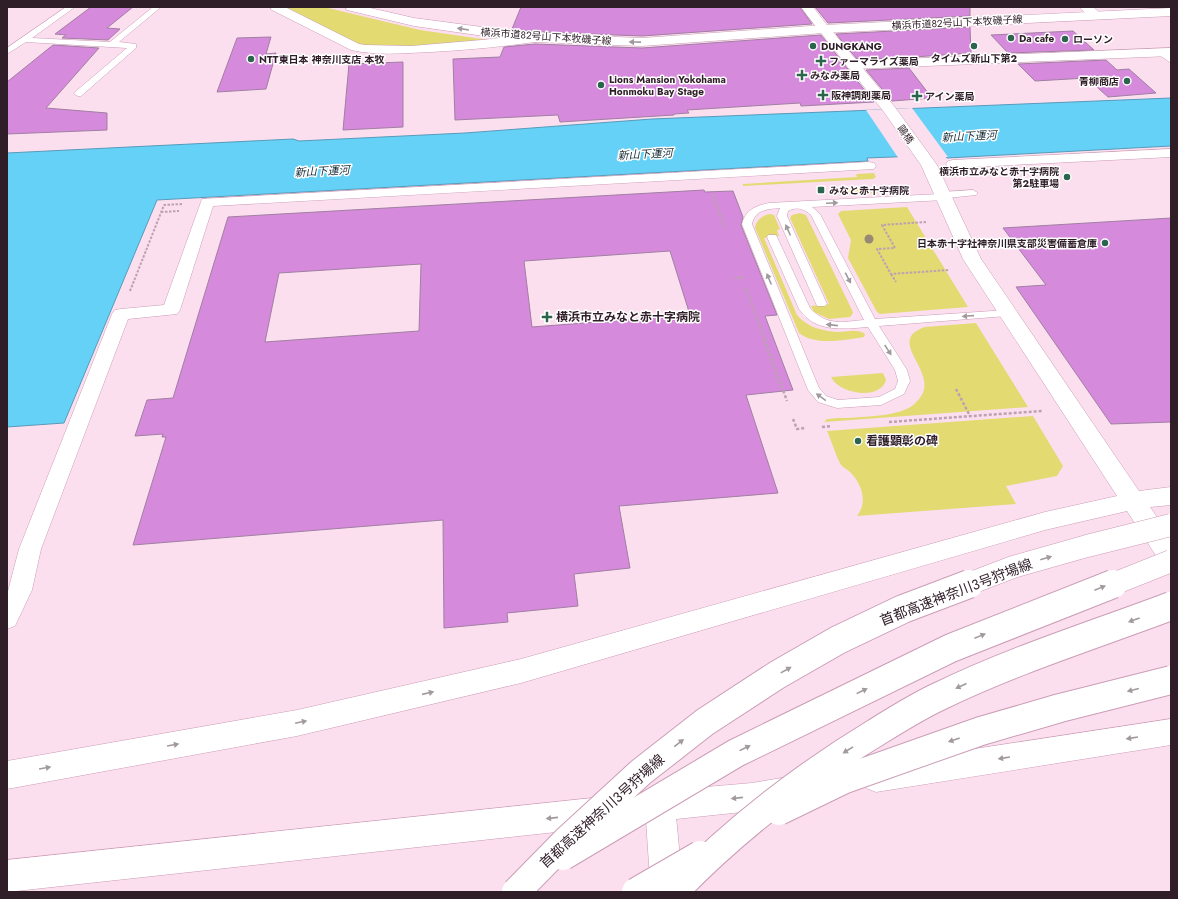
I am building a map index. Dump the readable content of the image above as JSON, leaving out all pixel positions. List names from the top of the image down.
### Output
{
  "streets": {
    "main road": ["横浜市道82号山下本牧磯子線", "鷗橋", "首都高速神奈川3号狩場線"]
  },
  "crossings": [
    ["横浜市道82号山下本牧磯子線", "鷗橋"]
  ],
  "water": ["新山下運河"],
  "places": {
    "other": [
      "Da cafe",
      "ローソン",
      "DUNGKANG",
      "タイムズ新山下第2",
      "NTT東日本 神奈川支店 本牧",
      "青柳商店",
      "Lions Mansion Yokohama Honmoku Bay Stage",
      "横浜市立みなと赤十字病院 第2駐車場",
      "日本赤十字社神奈川県支部災害備蓄倉庫",
      "看護顕彰の碑"
    ],
    "health": [
      "ファーマライズ薬局",
      "みなみ薬局",
      "阪神調剤薬局",
      "アイン薬局",
      "横浜市立みなと赤十字病院"
    ],
    "transit": ["みなと赤十字病院"]
  }
}
